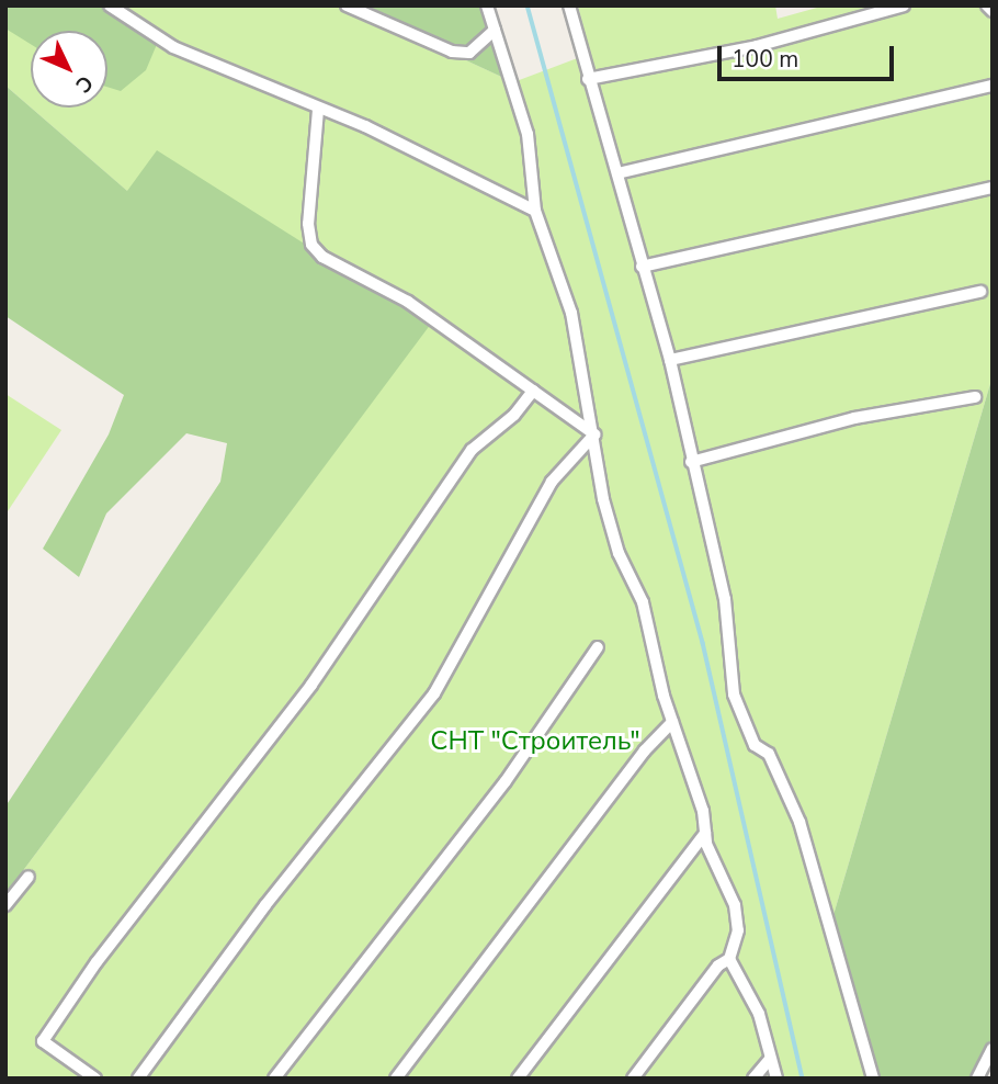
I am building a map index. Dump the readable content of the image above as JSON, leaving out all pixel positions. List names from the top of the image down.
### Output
{
  "parks": ["СНТ \"Строитель\""],
  "scale_bar": "100 m",
  "north": "bottom right"
}
